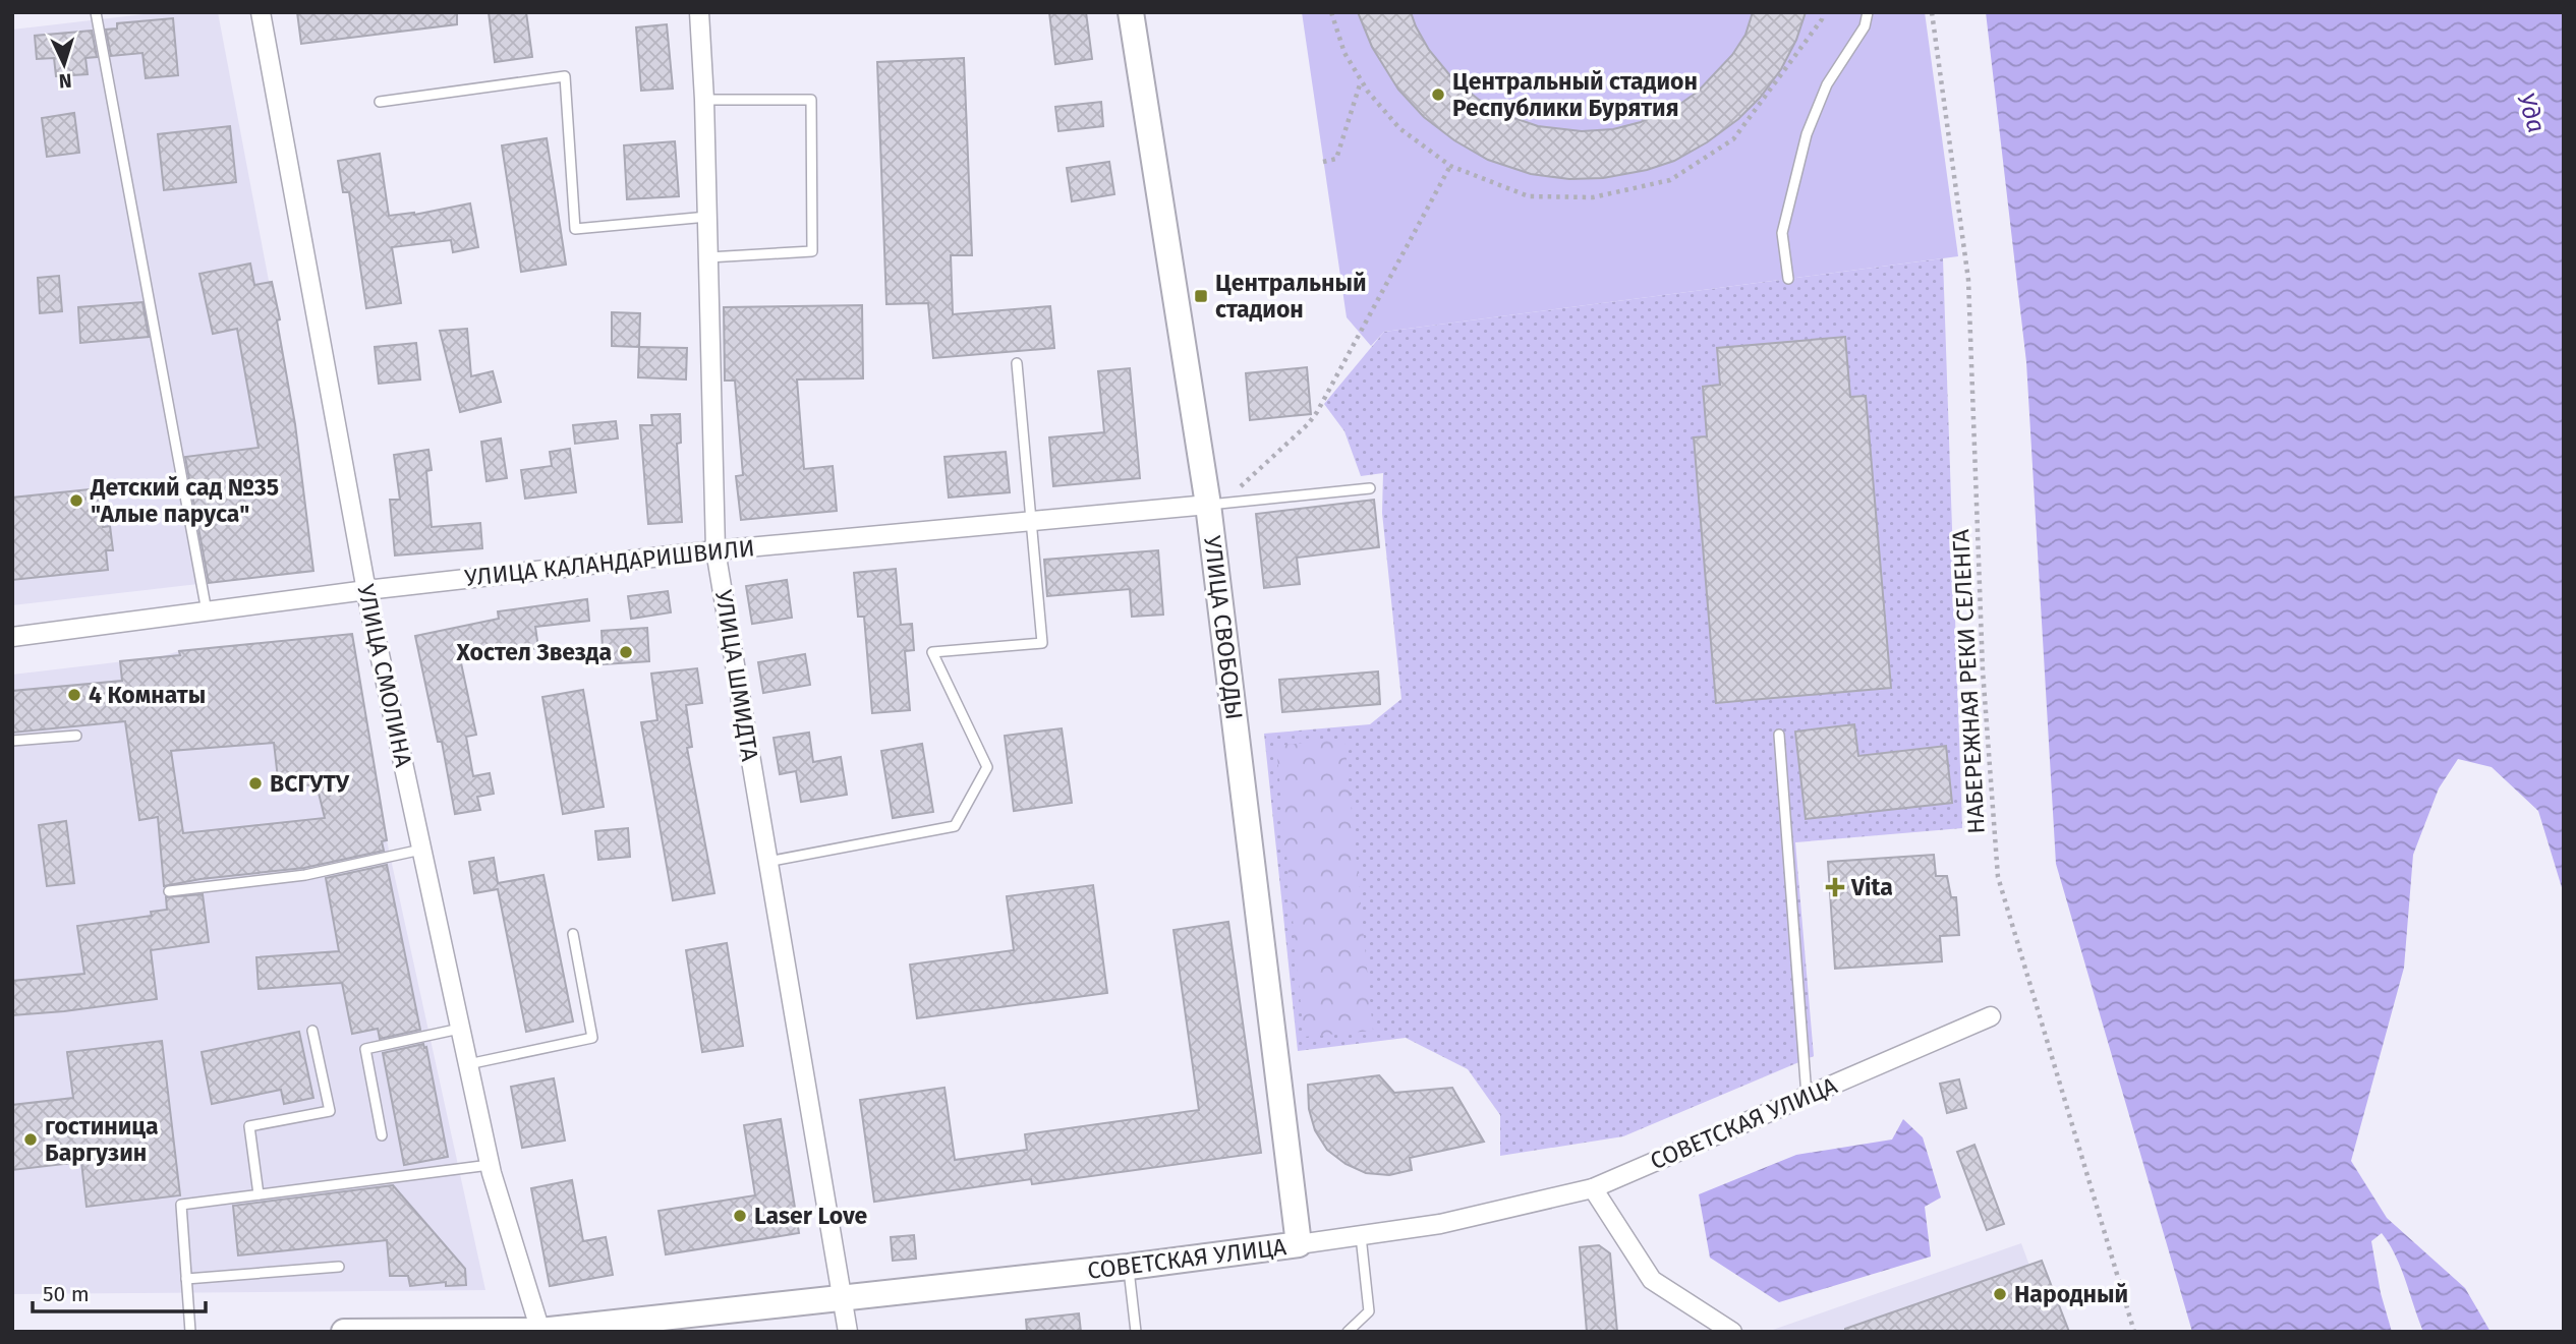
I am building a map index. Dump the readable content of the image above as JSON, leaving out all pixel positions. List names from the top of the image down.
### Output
{
  "streets": {
    "main road": ["УЛИЦА СВОБОДЫ", "СОВЕТСКАЯ УЛИЦА"],
    "street": ["УЛИЦА КАЛАНДАРИШВИЛИ", "УЛИЦА СМОЛИНА", "УЛИЦА ШМИДТА"],
    "path": ["НАБЕРЕЖНАЯ РЕКИ СЕЛЕНГА"]
  },
  "crossings": [
    ["УЛИЦА КАЛАНДАРИШВИЛИ", "УЛИЦА СВОБОДЫ"],
    ["УЛИЦА КАЛАНДАРИШВИЛИ", "УЛИЦА СМОЛИНА"],
    ["УЛИЦА КАЛАНДАРИШВИЛИ", "УЛИЦА ШМИДТА"],
    ["УЛИЦА СВОБОДЫ", "СОВЕТСКАЯ УЛИЦА"],
    ["УЛИЦА СМОЛИНА", "СОВЕТСКАЯ УЛИЦА"],
    ["УЛИЦА ШМИДТА", "СОВЕТСКАЯ УЛИЦА"]
  ],
  "water": ["Уда"],
  "places": {
    "other": [
      "Центральный стадион Республики Бурятия",
      "Детский сад №35 \"Алые паруса\"",
      "Хостел Звезда",
      "4 Комнаты",
      "ВСГУТУ",
      "гостиница Баргузин",
      "Laser Love",
      "Народный"
    ],
    "transit": ["Центральный стадион"],
    "health": ["Vita"]
  },
  "scale_bar": "50 m",
  "north": "bottom"
}
